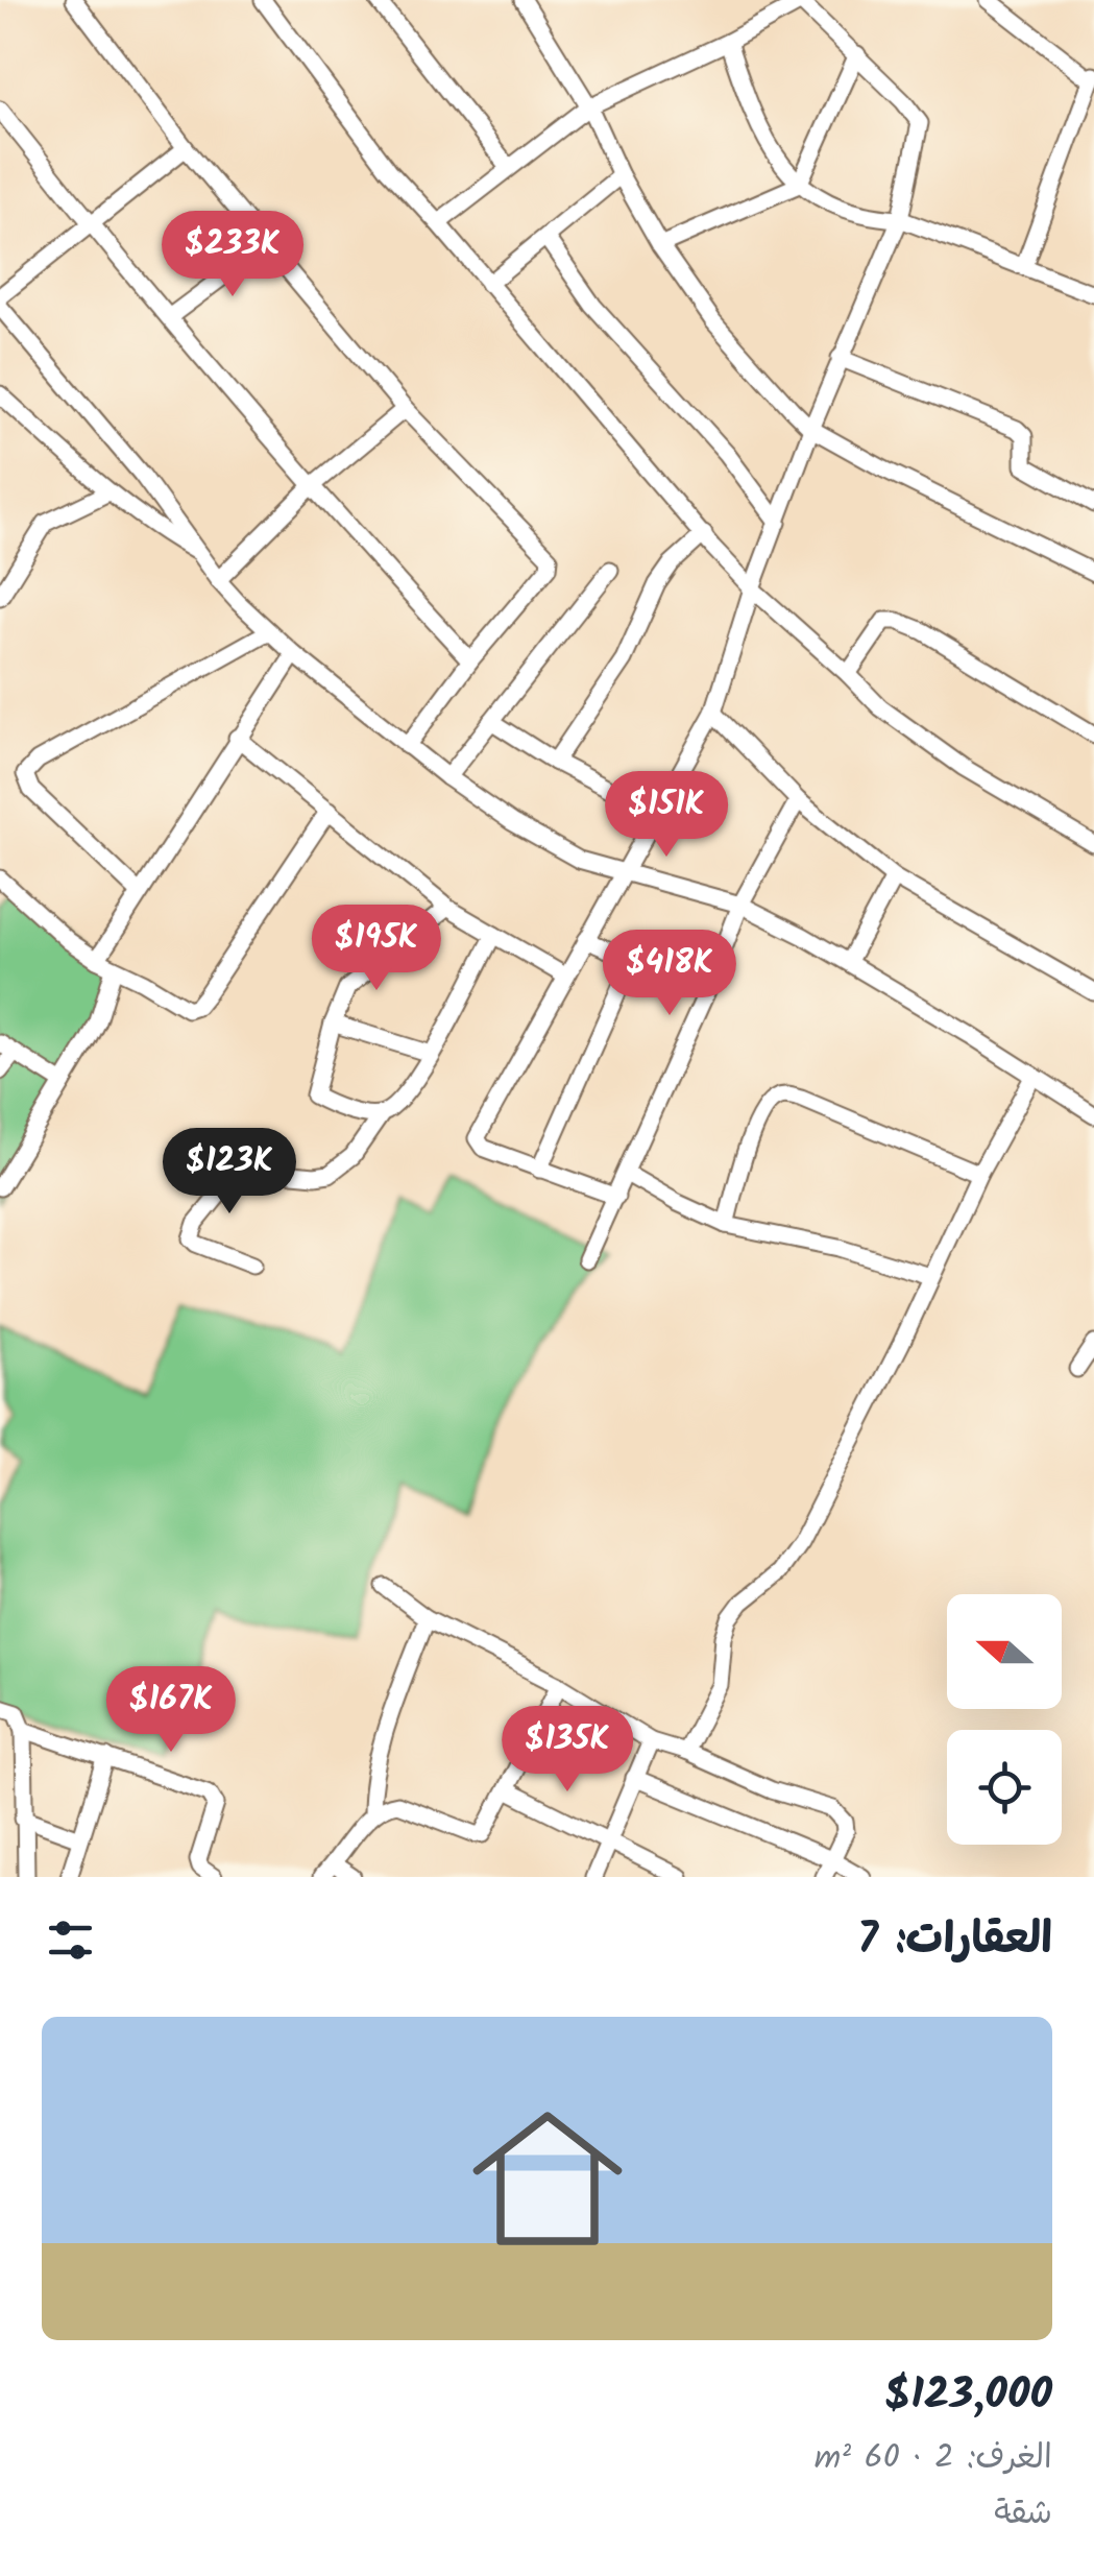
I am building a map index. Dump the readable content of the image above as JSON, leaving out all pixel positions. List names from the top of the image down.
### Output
{
  "north": "left",
  "page": {
    "price": [
      "$233K",
      "$151K",
      "$195K",
      "$418K",
      "$123K",
      "$167K",
      "$135K"
    ],
    "heading": "العقارات: 7",
    "list": [
      {
        "name": "$123,000",
        "note": "الغرف: 2 · 60 m² · شقة"
      }
    ]
  }
}
